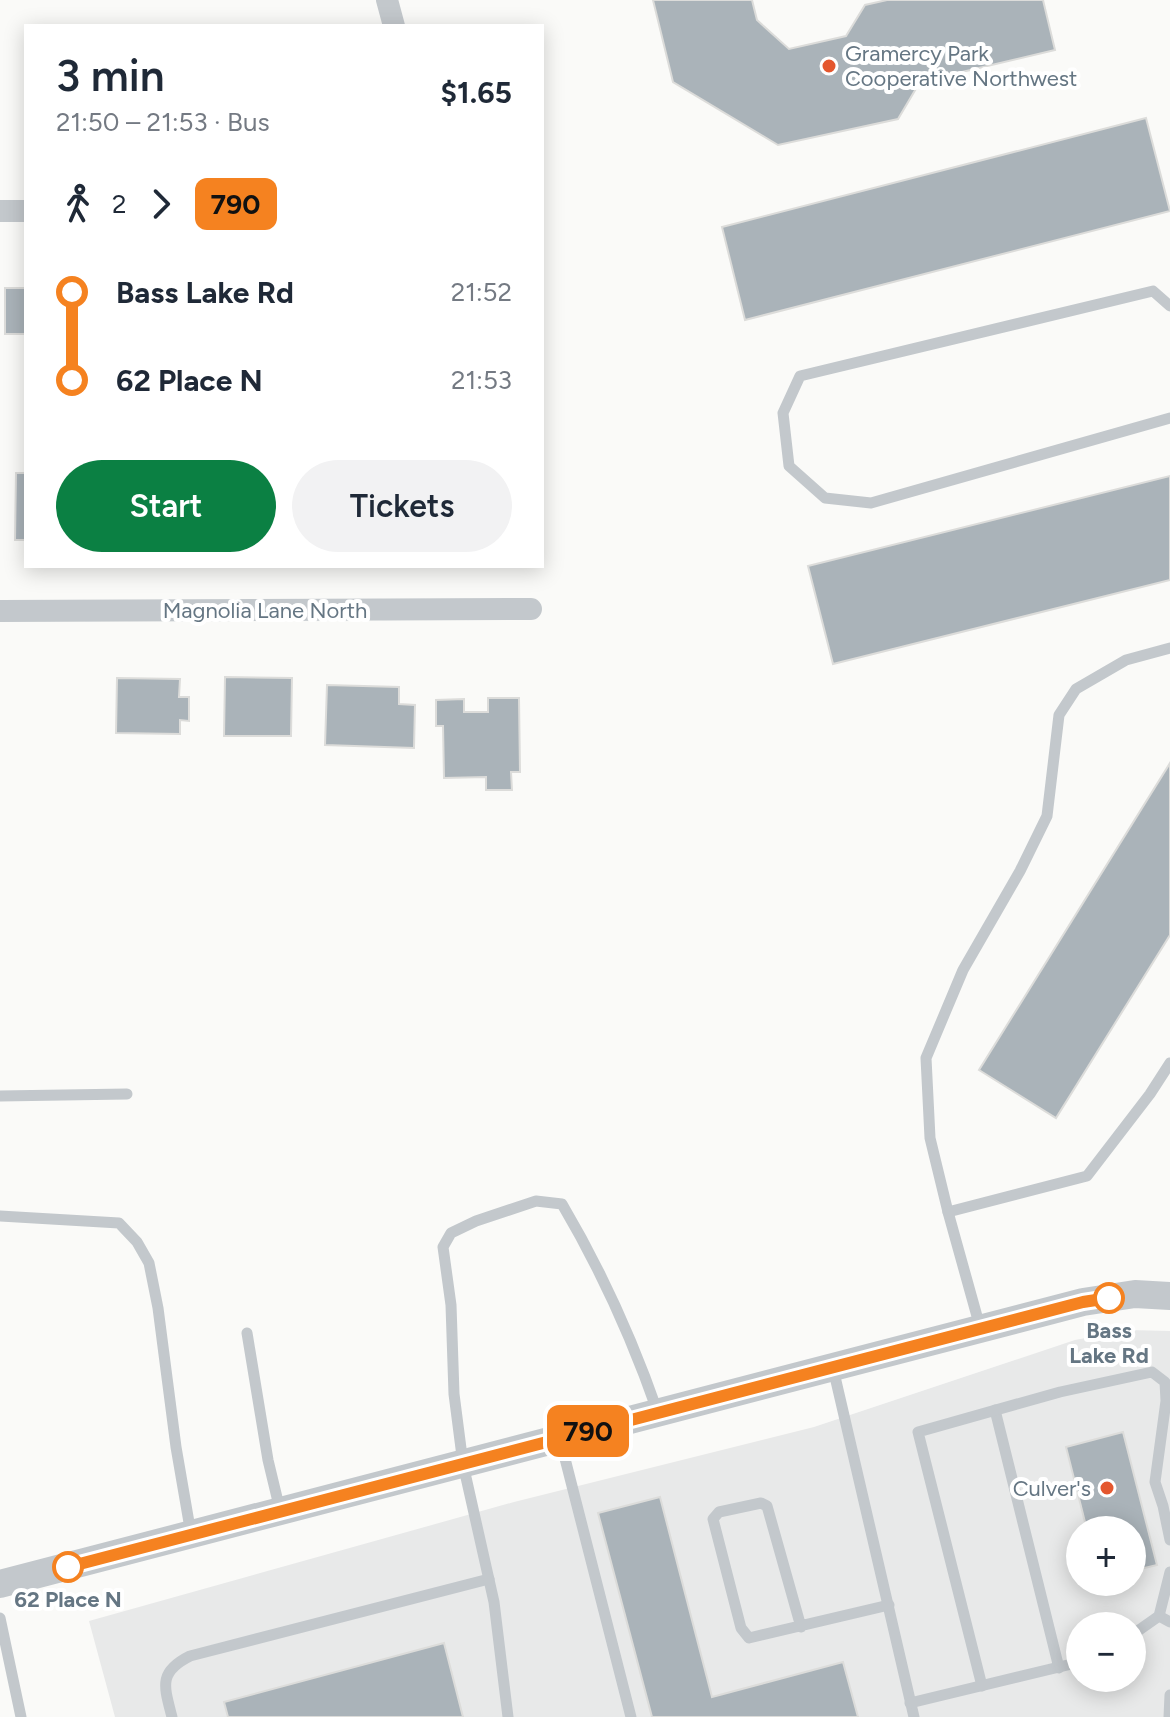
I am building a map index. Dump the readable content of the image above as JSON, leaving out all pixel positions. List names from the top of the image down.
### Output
{
  "streets": {
    "street": ["Magnolia Lane North"]
  },
  "places": [
    "Gramercy Park Cooperative Northwest",
    "Bass Lake Rd",
    "Culver's",
    "62 Place N"
  ],
  "lines": ["bus line 790"],
  "page": {
    "on_map": "790",
    "heading": ["3 min", "21:50 – 21:53 · Bus", "$1.65"],
    "legs": ["2", "790"],
    "list": [
      {
        "name": "Bass Lake Rd",
        "value": "21:52"
      },
      {
        "name": "62 Place N",
        "value": "21:53"
      }
    ],
    "buttons": ["Start", "Tickets"],
    "map_buttons": ["+", "−"]
  }
}
